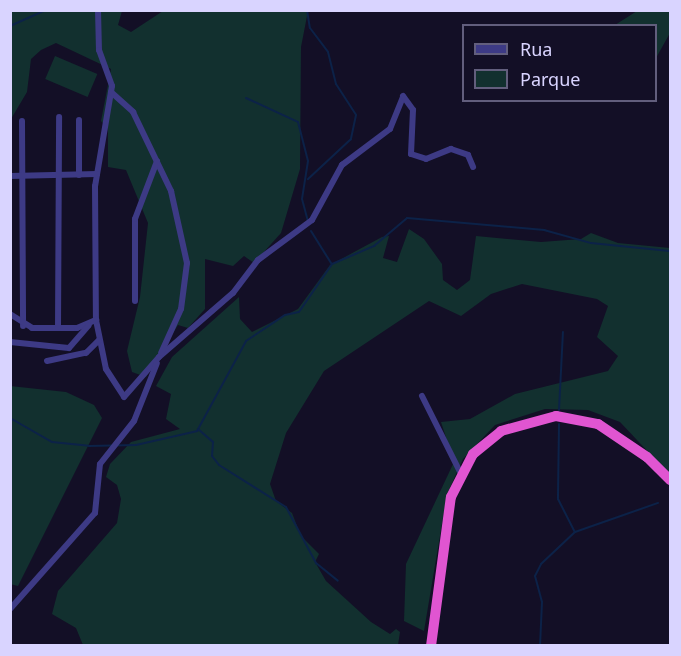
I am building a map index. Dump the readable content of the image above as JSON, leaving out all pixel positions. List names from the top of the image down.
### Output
{
  "legend": ["Rua", "Parque"]
}
